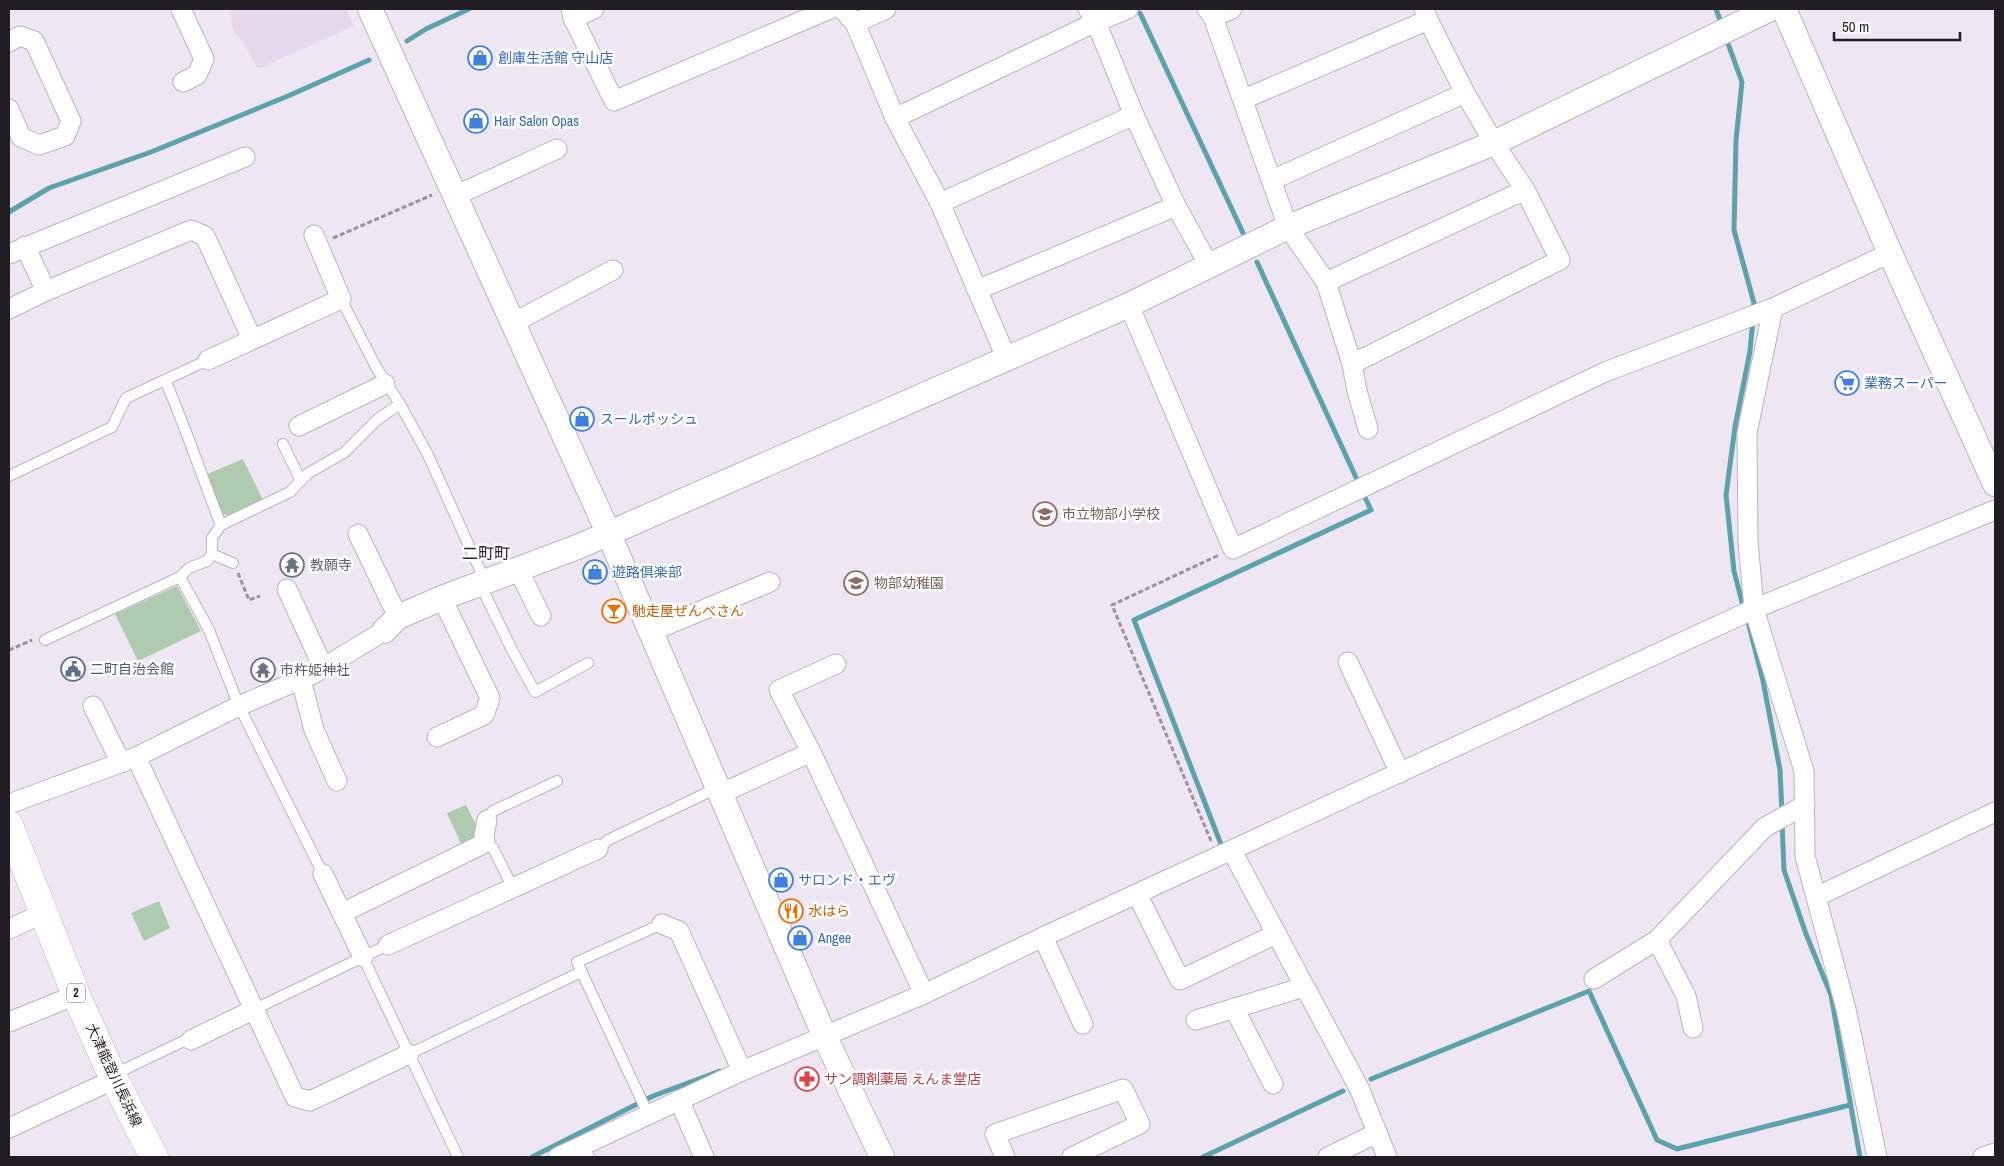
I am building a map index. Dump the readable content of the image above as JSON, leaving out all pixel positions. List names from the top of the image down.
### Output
{
  "streets": {
    "main road": ["2", "大津能登川長浜線"]
  },
  "districts": ["二町町"],
  "places": {
    "shop": [
      "創庫生活館 守山店",
      "Hair Salon Opas",
      "スールポッシュ",
      "遊路倶楽部",
      "サロンド・エヴ",
      "Angee"
    ],
    "supermarket": ["業務スーパー"],
    "school or university": ["市立物部小学校", "物部幼稚園"],
    "temple": ["教願寺", "市杵姫神社"],
    "bar": ["馳走屋ぜんべさん"],
    "public building": ["二町自治会館"],
    "restaurant": ["水はら"],
    "pharmacy": ["サン調剤薬局 えんま堂店"]
  },
  "scale_bar": "50 m"
}
